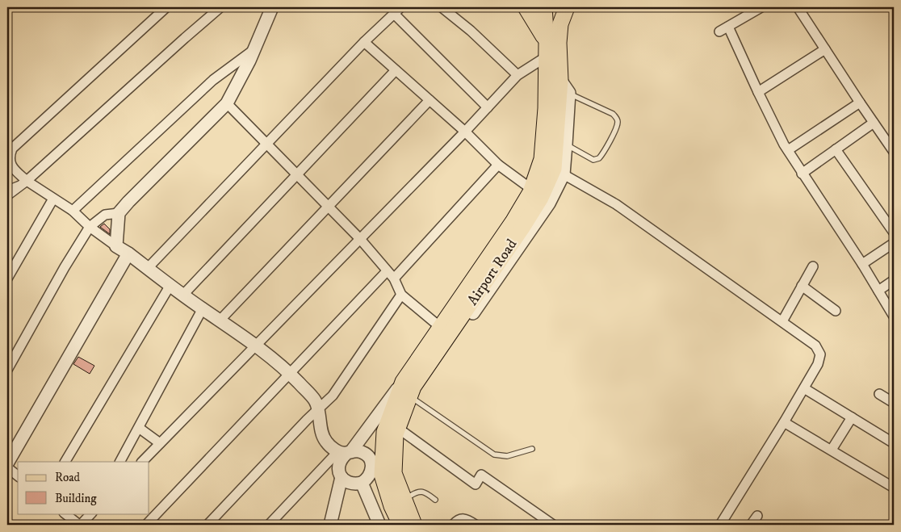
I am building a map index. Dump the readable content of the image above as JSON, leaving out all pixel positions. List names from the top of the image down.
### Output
{
  "streets": {
    "main road": ["Airport Road"]
  },
  "legend": ["Road", "Building"]
}
